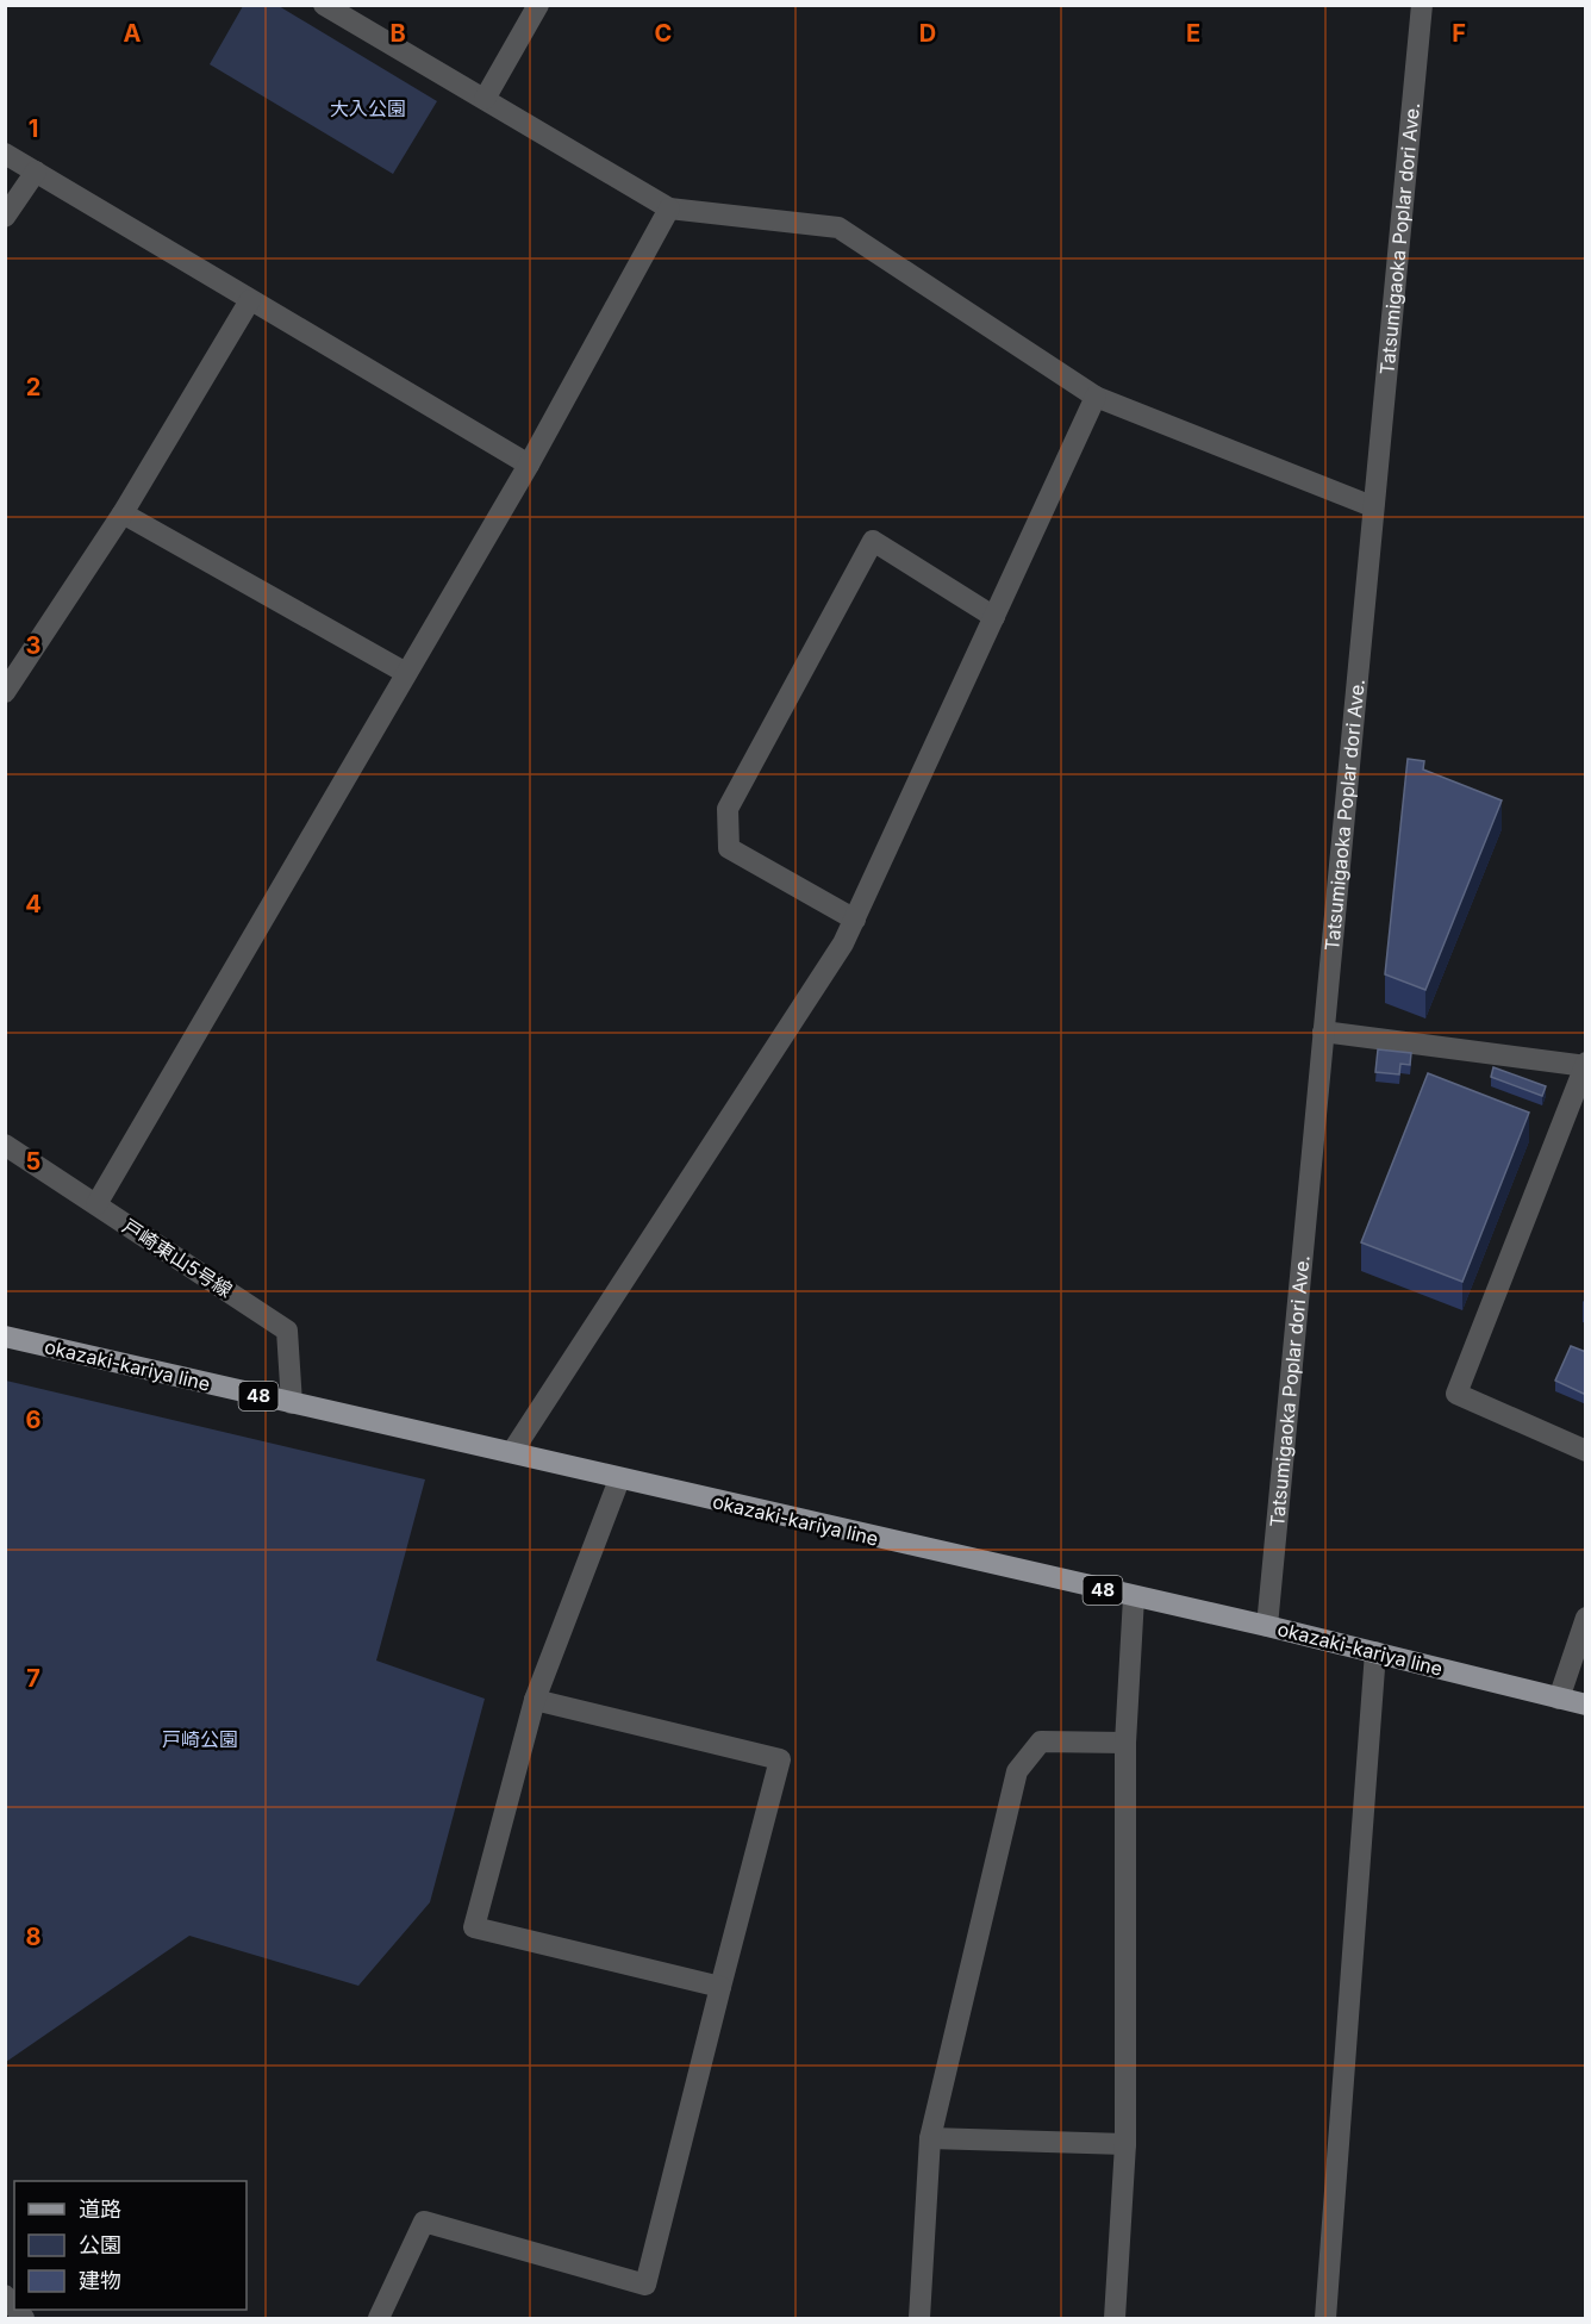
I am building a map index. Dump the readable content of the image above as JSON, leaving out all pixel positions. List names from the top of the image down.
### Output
{
  "streets": {
    "main road": ["okazaki-kariya line", "48"],
    "street": ["Tatsumigaoka Poplar dori Ave.", "戸崎東山5号線"]
  },
  "crossings": [
    ["Tatsumigaoka Poplar dori Ave.", "okazaki-kariya line"],
    ["戸崎東山5号線", "okazaki-kariya line"]
  ],
  "parks": ["大入公園", "戸崎公園"],
  "legend": ["道路", "公園", "建物"],
  "grid": {
    "columns": [
      "A",
      "B",
      "C",
      "D",
      "E",
      "F"
    ],
    "rows": [
      "1",
      "2",
      "3",
      "4",
      "5",
      "6",
      "7",
      "8"
    ]
  }
}
